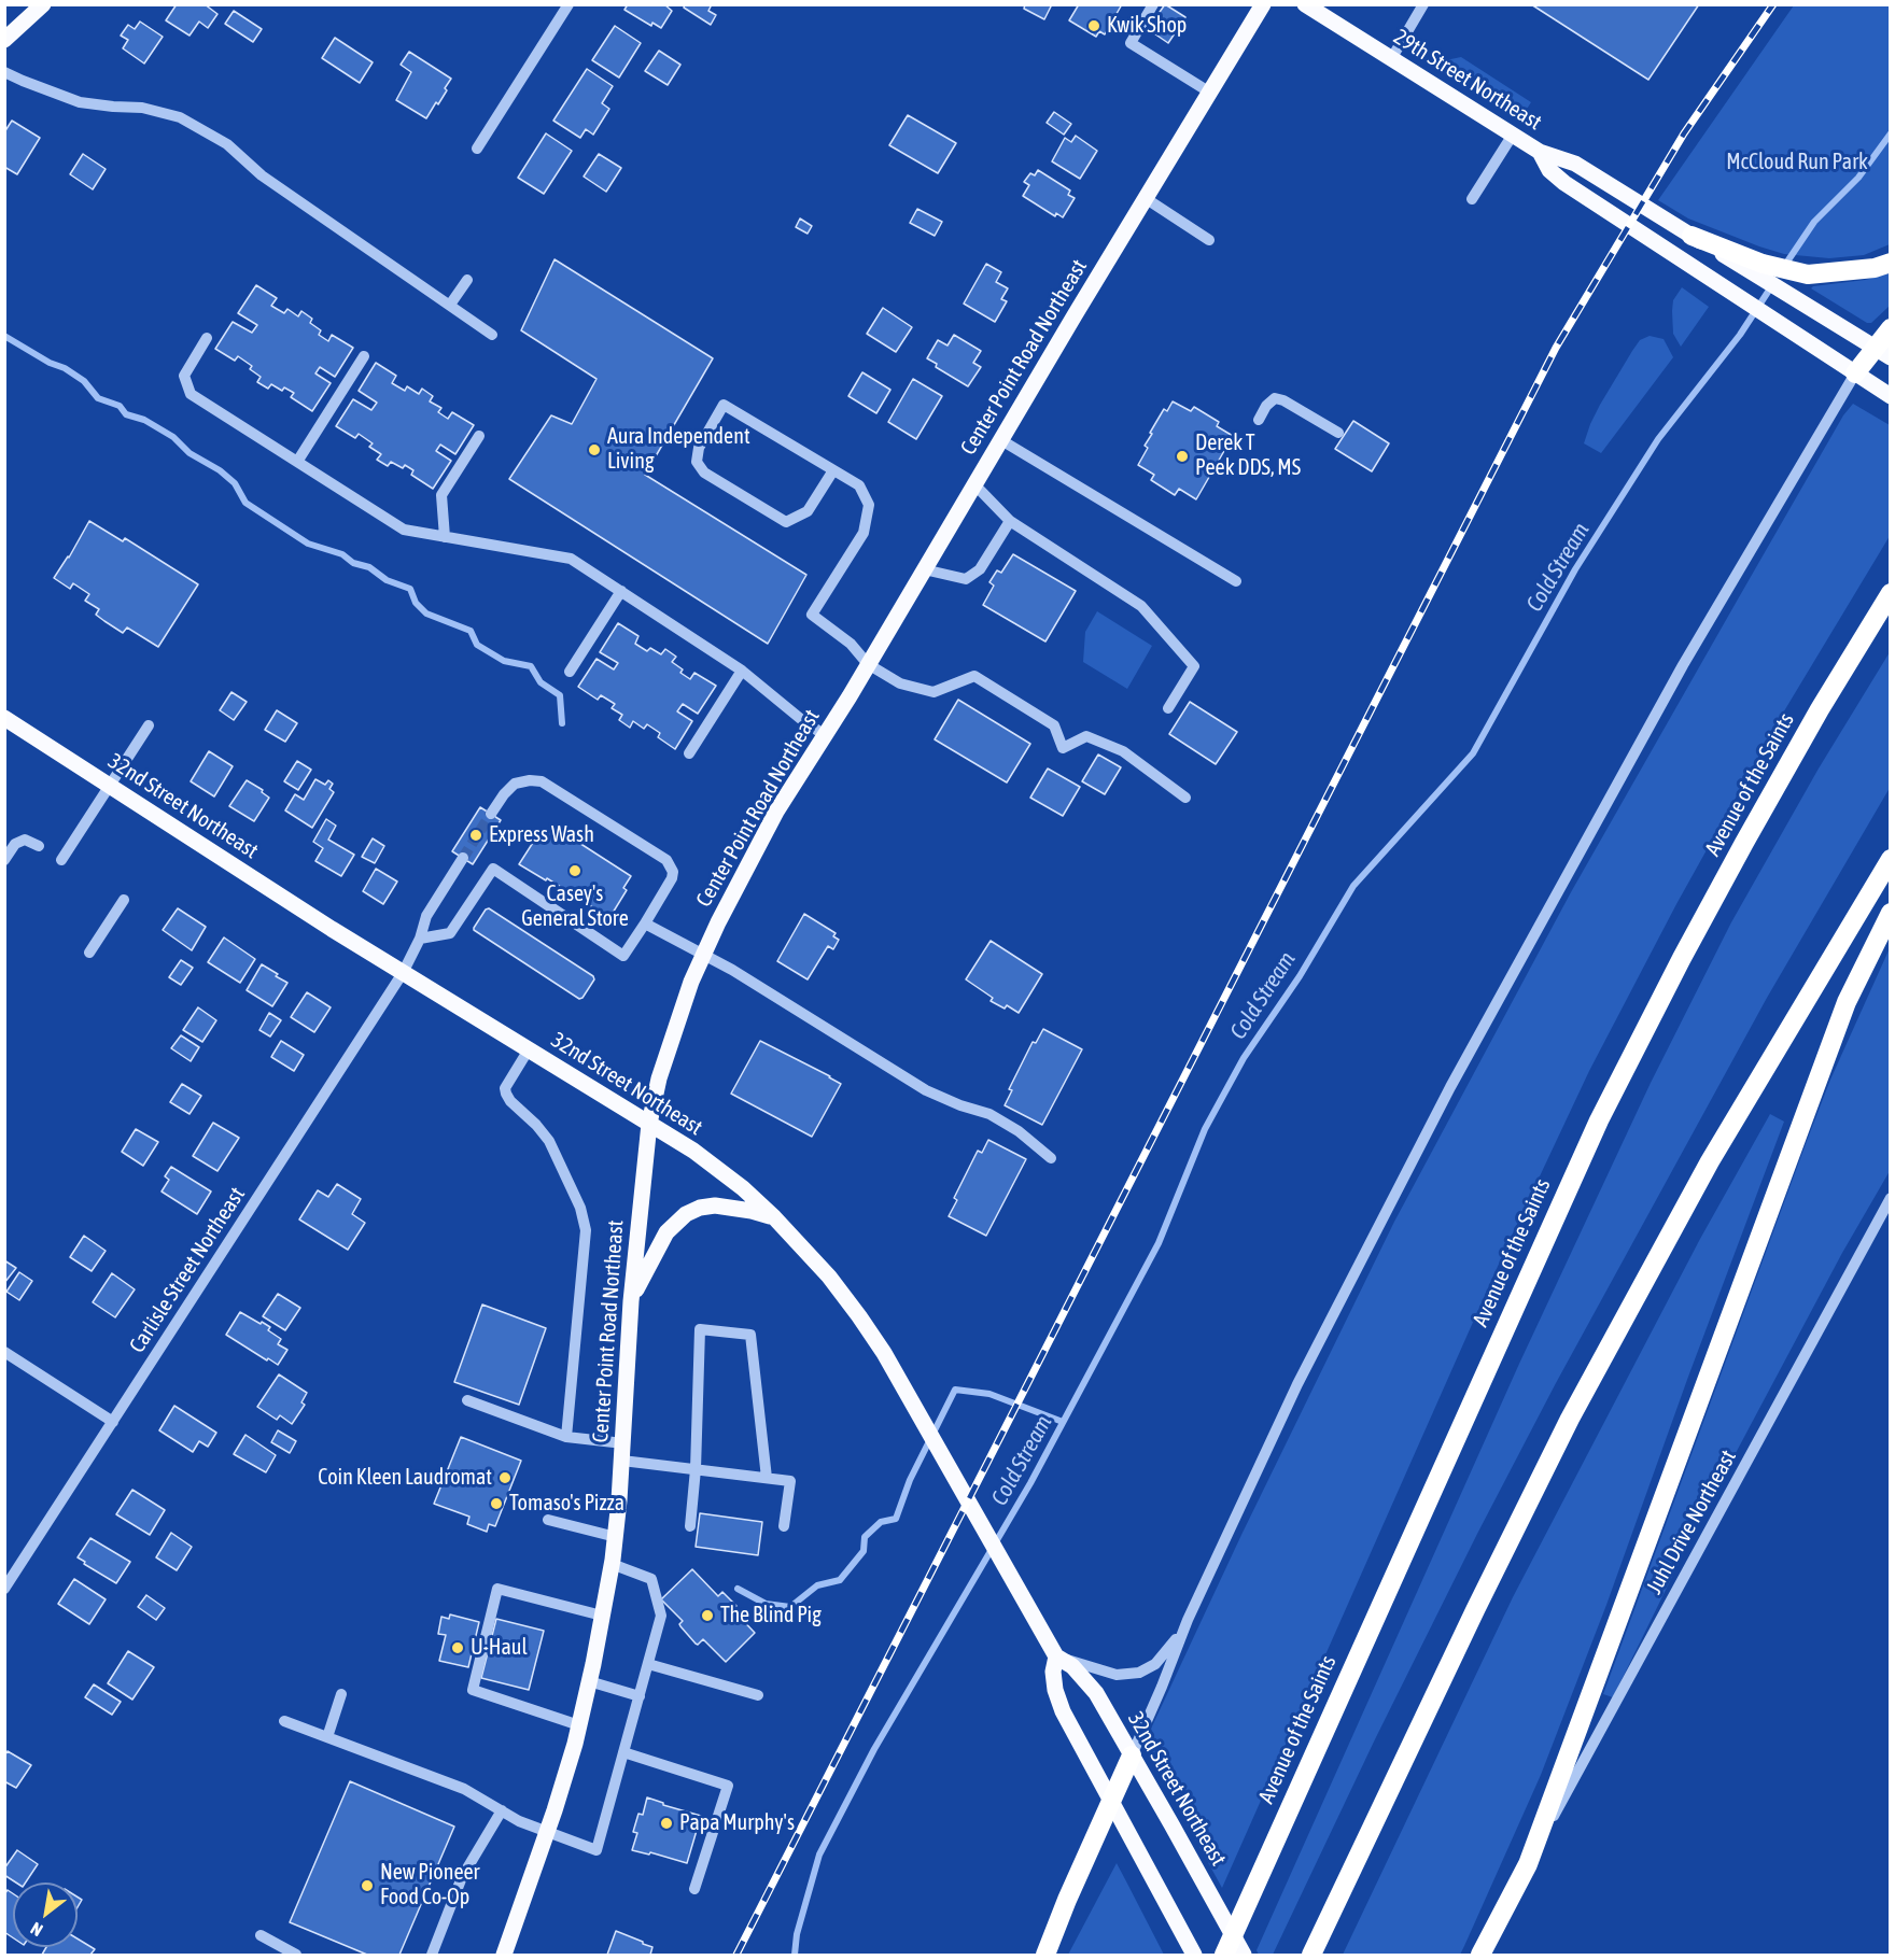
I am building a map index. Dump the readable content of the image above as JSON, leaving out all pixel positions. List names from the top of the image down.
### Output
{
  "streets": {
    "highway": ["Avenue of the Saints"],
    "main road": ["29th Street Northeast", "Center Point Road Northeast", "32nd Street Northeast"],
    "street": ["Carlisle Street Northeast", "Juhl Drive Northeast"]
  },
  "crossings": [
    ["Center Point Road Northeast", "32nd Street Northeast"],
    ["32nd Street Northeast", "Carlisle Street Northeast"]
  ],
  "water": ["Cold Stream"],
  "parks": ["McCloud Run Park"],
  "places": [
    "Kwik Shop",
    "Aura Independent Living",
    "Derek T Peek DDS, MS",
    "Express Wash",
    "Casey's General Store",
    "Coin Kleen Laudromat",
    "Tomaso's Pizza",
    "The Blind Pig",
    "U-Haul",
    "Papa Murphy's",
    "New Pioneer Food Co-Op"
  ],
  "north": "bottom left"
}
